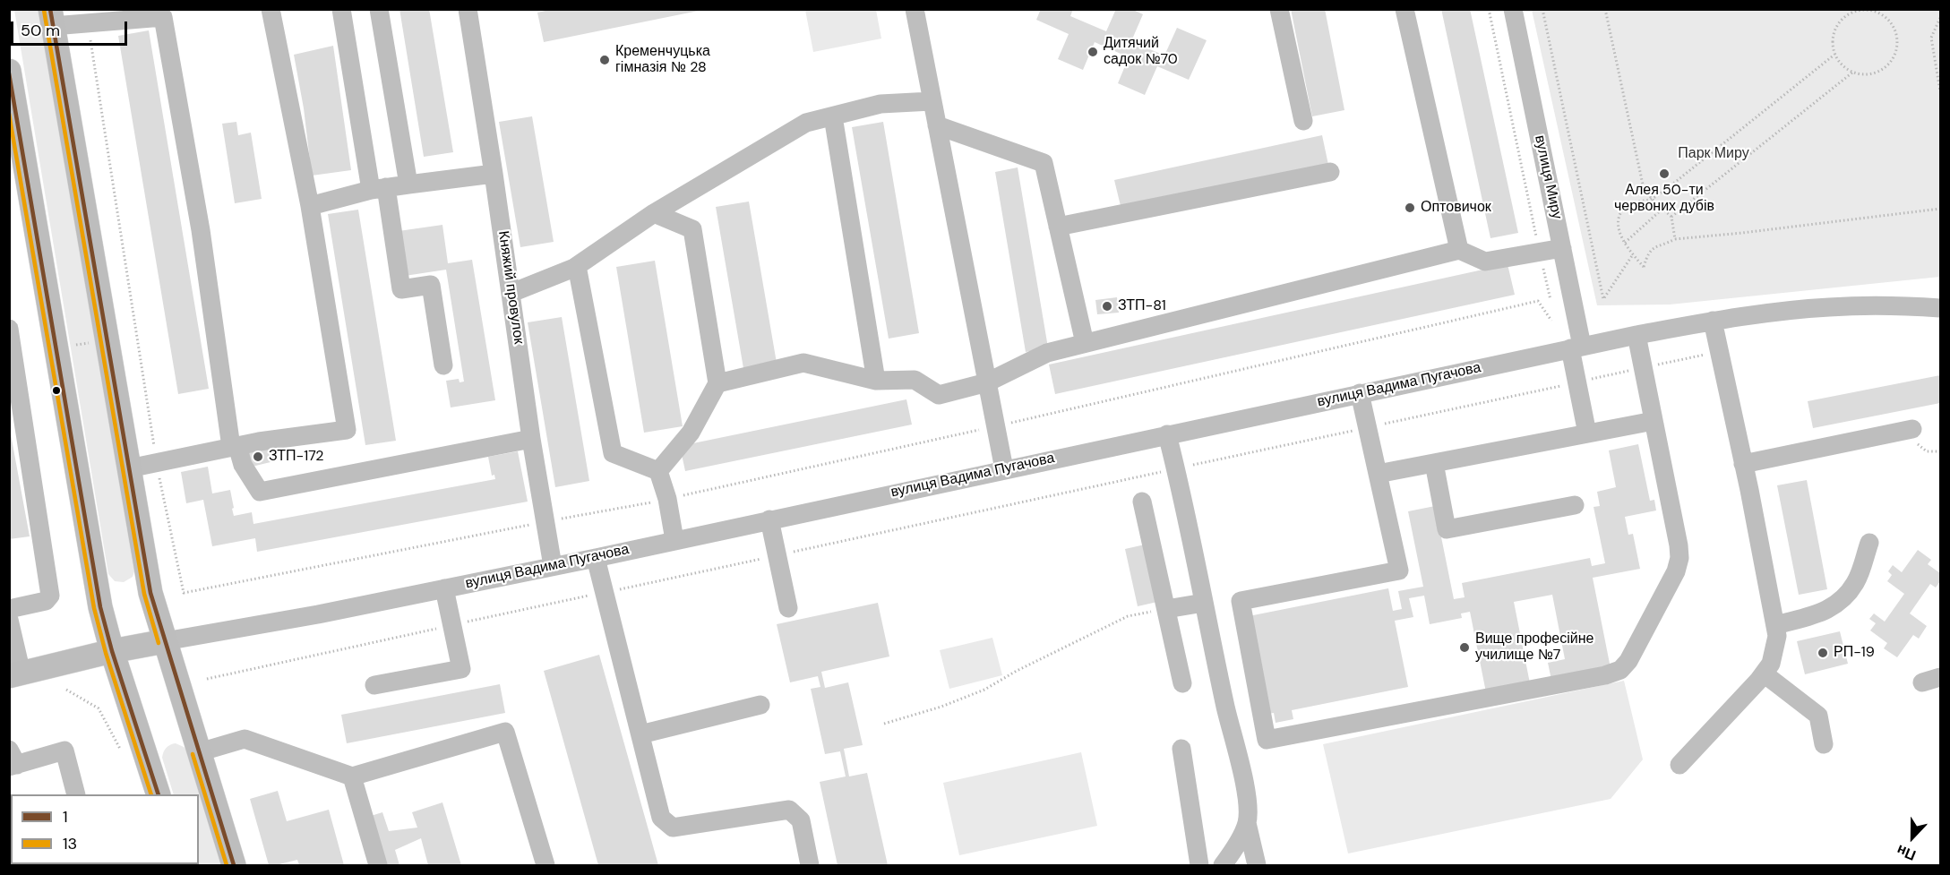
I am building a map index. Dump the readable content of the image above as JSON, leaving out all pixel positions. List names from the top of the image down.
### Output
{
  "streets": {
    "main road": ["вулиця Вадима Пугачова"],
    "street": ["вулиця Миру", "Княжий провулок"]
  },
  "crossings": [
    ["вулиця Миру", "вулиця Вадима Пугачова"],
    ["Княжий провулок", "вулиця Вадима Пугачова"]
  ],
  "parks": ["Парк Миру"],
  "places": [
    "Дитячий садок №70",
    "Кременчуцька гімназія № 28",
    "Алея 50-ти червоних дубів",
    "Оптовичок",
    "ЗТП-81",
    "ЗТП-172",
    "Вище професійне училище №7",
    "РП-19"
  ],
  "lines": ["transit line 1", "transit line 13"],
  "legend": ["1", "13"],
  "scale_bar": "50 m",
  "north": "bottom"
}
